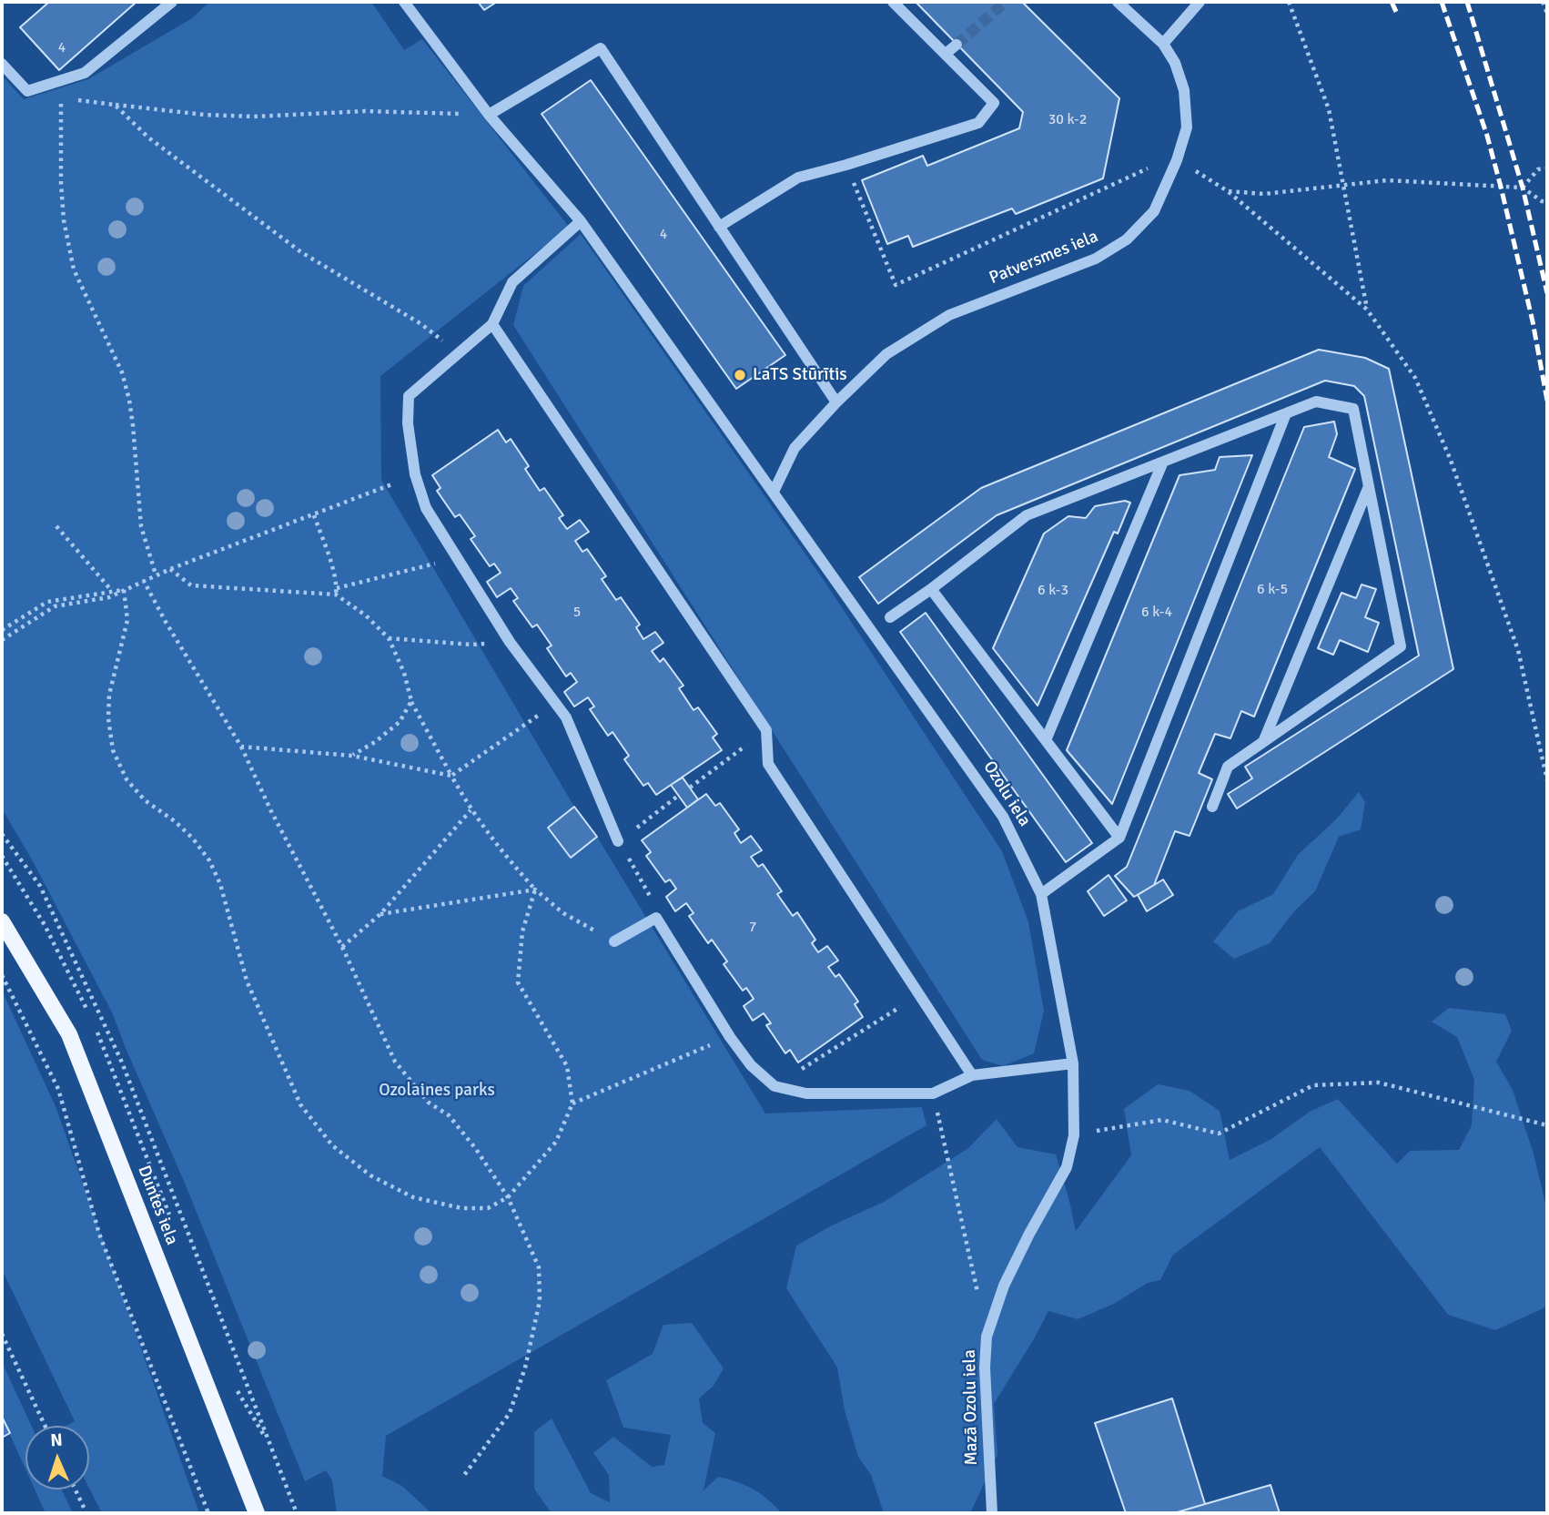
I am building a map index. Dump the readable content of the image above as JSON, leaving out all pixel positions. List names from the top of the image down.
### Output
{
  "streets": {
    "main road": ["Duntes iela"],
    "street": ["Patversmes iela", "Ozolu iela", "Mazā Ozolu iela"]
  },
  "crossings": [
    ["Patversmes iela", "Ozolu iela"],
    ["Ozolu iela", "Mazā Ozolu iela"]
  ],
  "parks": ["Ozolaines parks"],
  "places": ["LaTS Stūrītis"],
  "house_numbers": [
    "4",
    "30 k-2",
    "4",
    "6 k-5",
    "6 k-3",
    "5",
    "6 k-4",
    "7"
  ],
  "north": "top"
}
